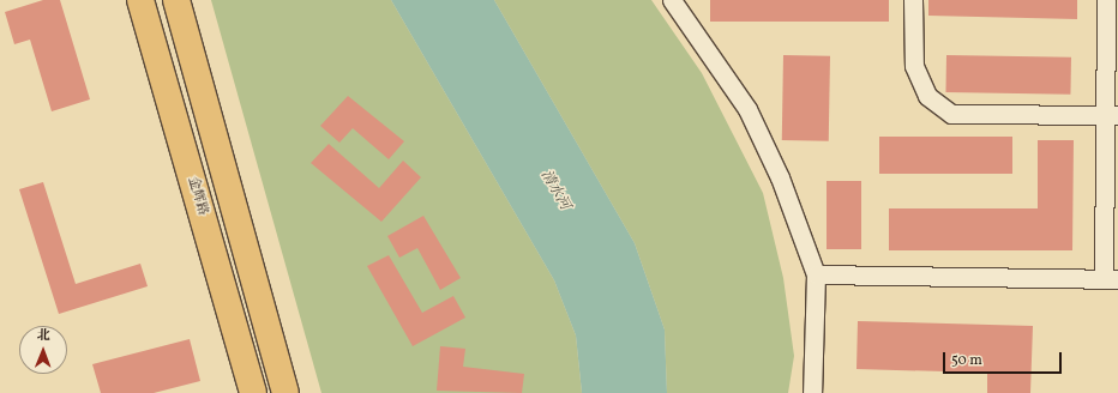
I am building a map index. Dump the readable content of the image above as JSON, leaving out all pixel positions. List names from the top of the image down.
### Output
{
  "streets": {
    "main road": ["金辉路"]
  },
  "water": ["清水河"],
  "scale_bar": "50 m",
  "north": "top"
}
